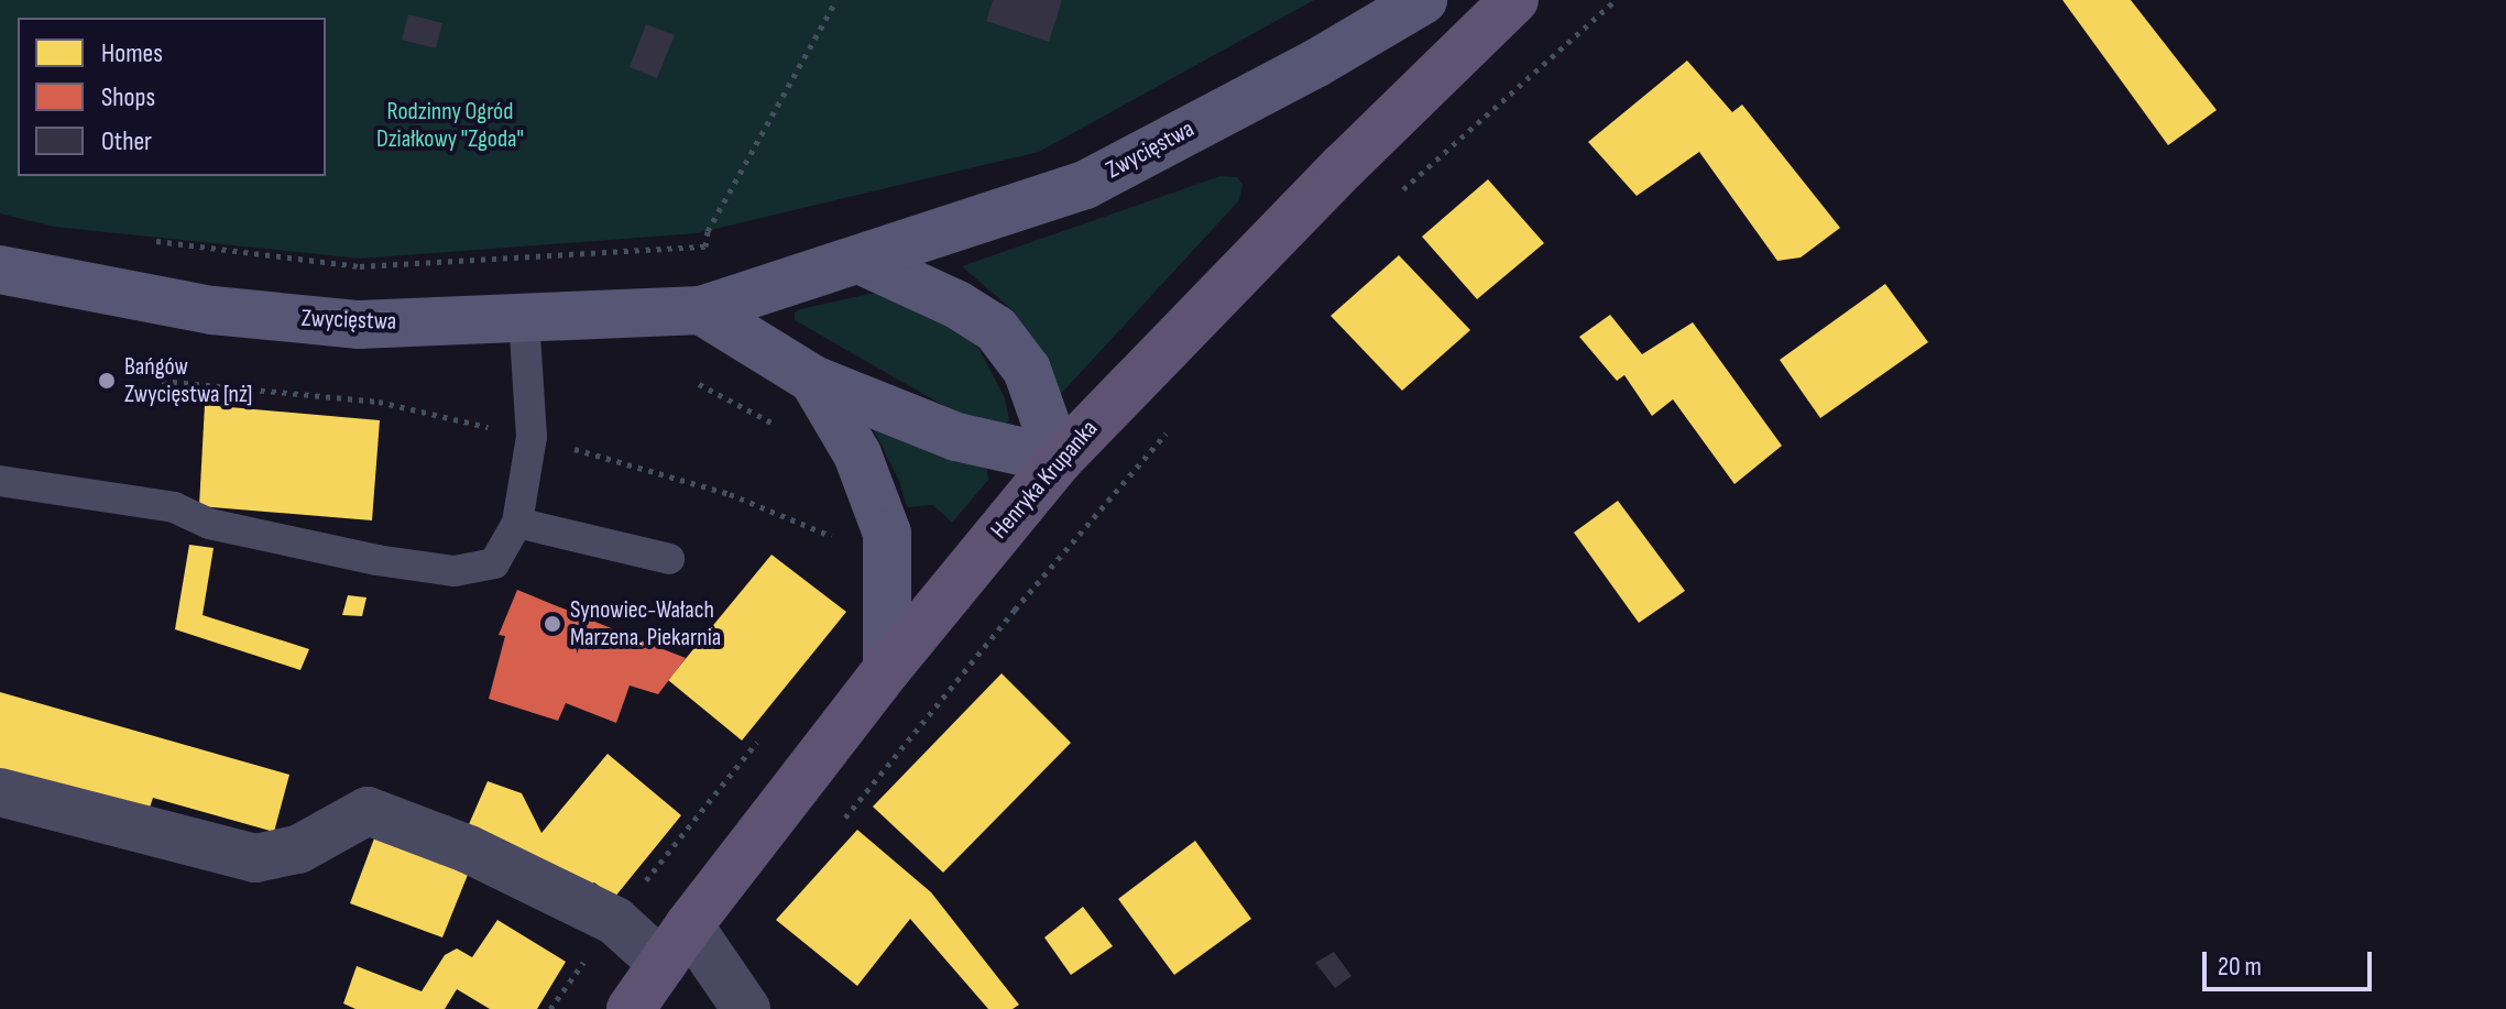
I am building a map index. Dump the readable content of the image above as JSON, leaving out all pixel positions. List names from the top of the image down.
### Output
{
  "streets": {
    "main road": ["Zwycięstwa", "Henryka Krupanka"]
  },
  "parks": ["Rodzinny Ogród Działkowy \"Zgoda\""],
  "places": ["Bańgów Zwycięstwa [nż]", "Synowiec-Wałach Marzena. Piekarnia"],
  "legend": ["Homes", "Shops", "Other"],
  "scale_bar": "20 m"
}
